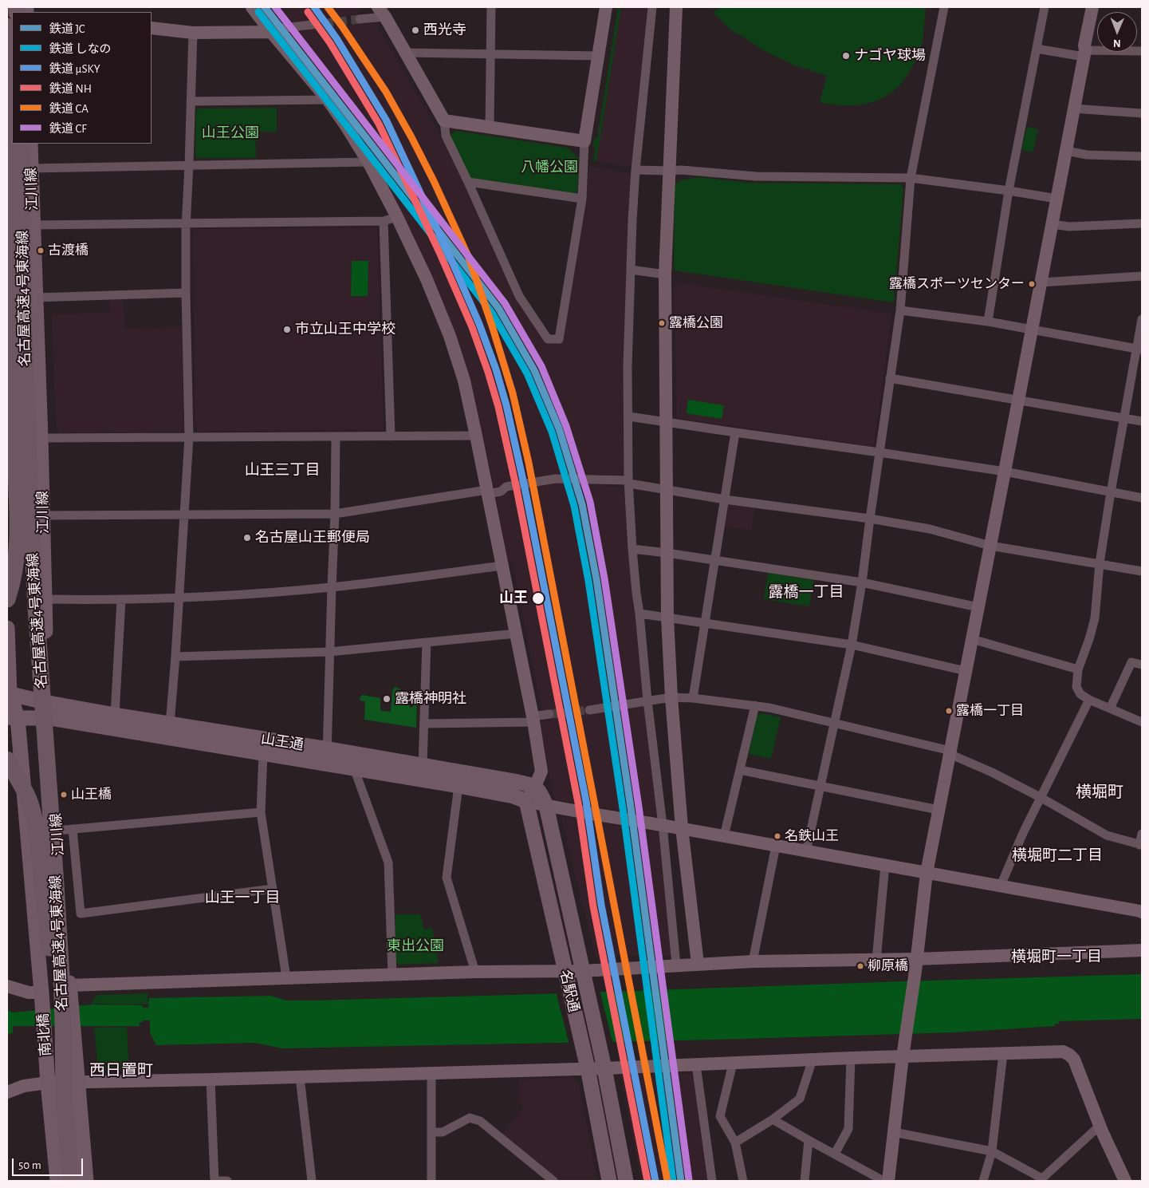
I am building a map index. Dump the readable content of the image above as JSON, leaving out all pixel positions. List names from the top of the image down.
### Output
{
  "streets": {
    "highway": ["名古屋高速4号東海線"],
    "main road": [
      "江川線",
      "山王通",
      "名駅通",
      "南北橋"
    ]
  },
  "crossings": [
    ["江川線", "山王通"],
    ["江川線", "南北橋"],
    ["山王通", "名駅通"]
  ],
  "districts": [
    "山王三丁目",
    "露橋一丁目",
    "横堀町",
    "横堀町二丁目",
    "山王一丁目",
    "横堀町一丁目",
    "西日置町"
  ],
  "parks": ["山王公園", "八幡公園", "東出公園"],
  "places": [
    "西光寺",
    "ナゴヤ球場",
    "古渡橋",
    "露橋スポーツセンター",
    "露橋公園",
    "市立山王中学校",
    "名古屋山王郵便局",
    "山王",
    "露橋神明社",
    "露橋一丁目",
    "山王橋",
    "名鉄山王",
    "柳原橋"
  ],
  "lines": [
    "rail line JC",
    "rail line μSKY",
    "rail line CA",
    "rail line CF",
    "rail line しなの",
    "rail line NH"
  ],
  "legend": [
    "鉄道 JC",
    "鉄道 しなの",
    "鉄道 μSKY",
    "鉄道 NH",
    "鉄道 CA",
    "鉄道 CF"
  ],
  "scale_bar": "50 m",
  "north": "bottom"
}
